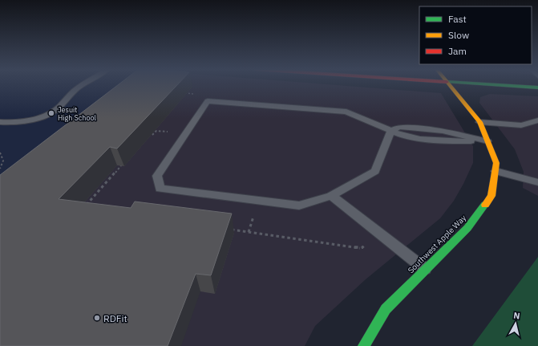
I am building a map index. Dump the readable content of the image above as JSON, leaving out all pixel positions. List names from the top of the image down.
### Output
{
  "streets": {
    "street": ["Southwest Apple Way"]
  },
  "places": ["Jesuit High School", "RDFit"],
  "legend": ["Fast", "Slow", "Jam"],
  "north": "top"
}
